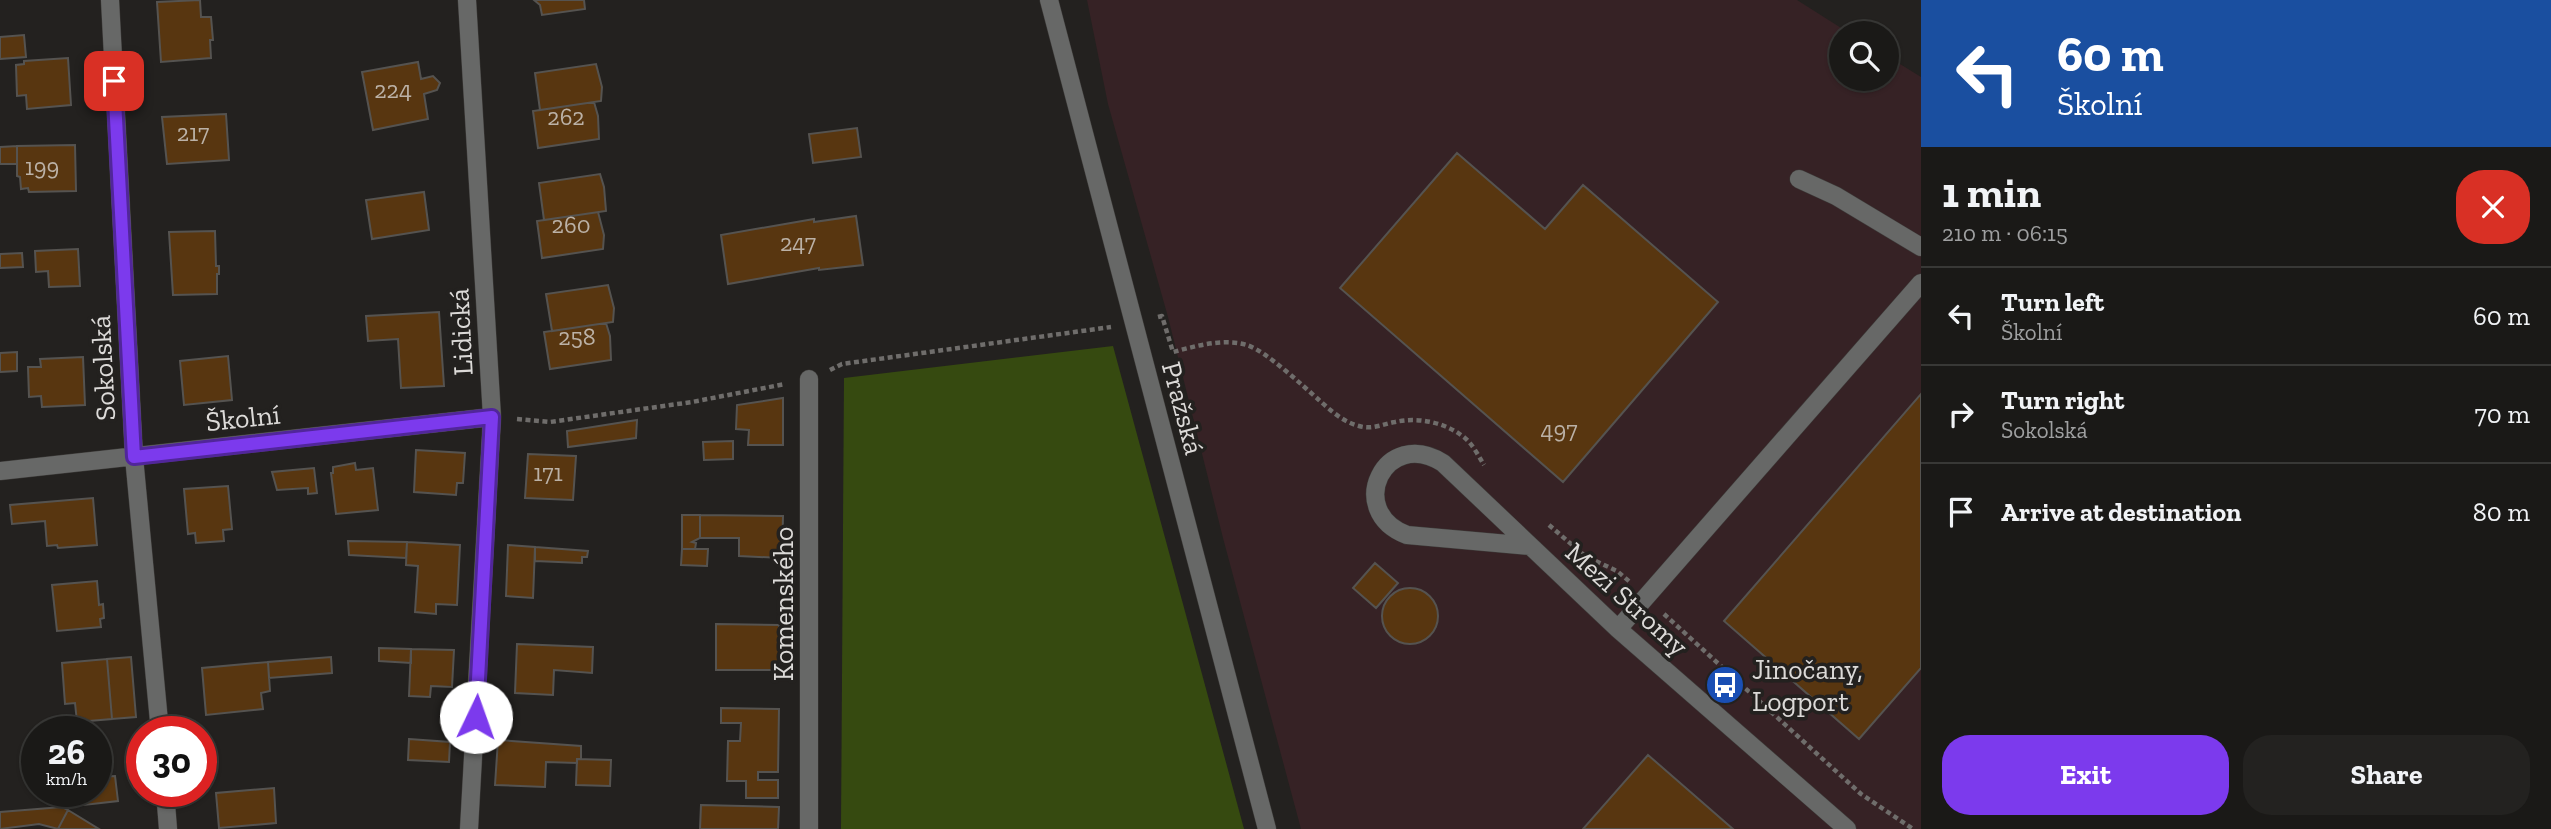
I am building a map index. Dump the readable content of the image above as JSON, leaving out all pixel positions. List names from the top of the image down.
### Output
{
  "streets": {
    "street": [
      "Lidická",
      "Sokolská",
      "Pražská",
      "Školní",
      "Mezi Stromy",
      "Komenského"
    ]
  },
  "crossings": [
    ["Lidická", "Školní"],
    ["Sokolská", "Školní"]
  ],
  "places": {
    "bus stop": ["Jinočany, Logport"]
  },
  "house_numbers": [
    "224",
    "262",
    "217",
    "199",
    "260",
    "247",
    "258",
    "497",
    "171"
  ],
  "page": {
    "turn": ["60 m", "Školní"],
    "heading": ["1 min", "210 m · 06:15"],
    "list": [
      {
        "name": "Turn left",
        "note": "Školní",
        "value": "60 m"
      },
      {
        "name": "Turn right",
        "note": "Sokolská",
        "value": "70 m"
      },
      {
        "name": "Arrive at destination",
        "value": "80 m"
      }
    ],
    "speed": "26 km/h",
    "limit": "30",
    "buttons": ["Exit", "Share"]
  }
}
